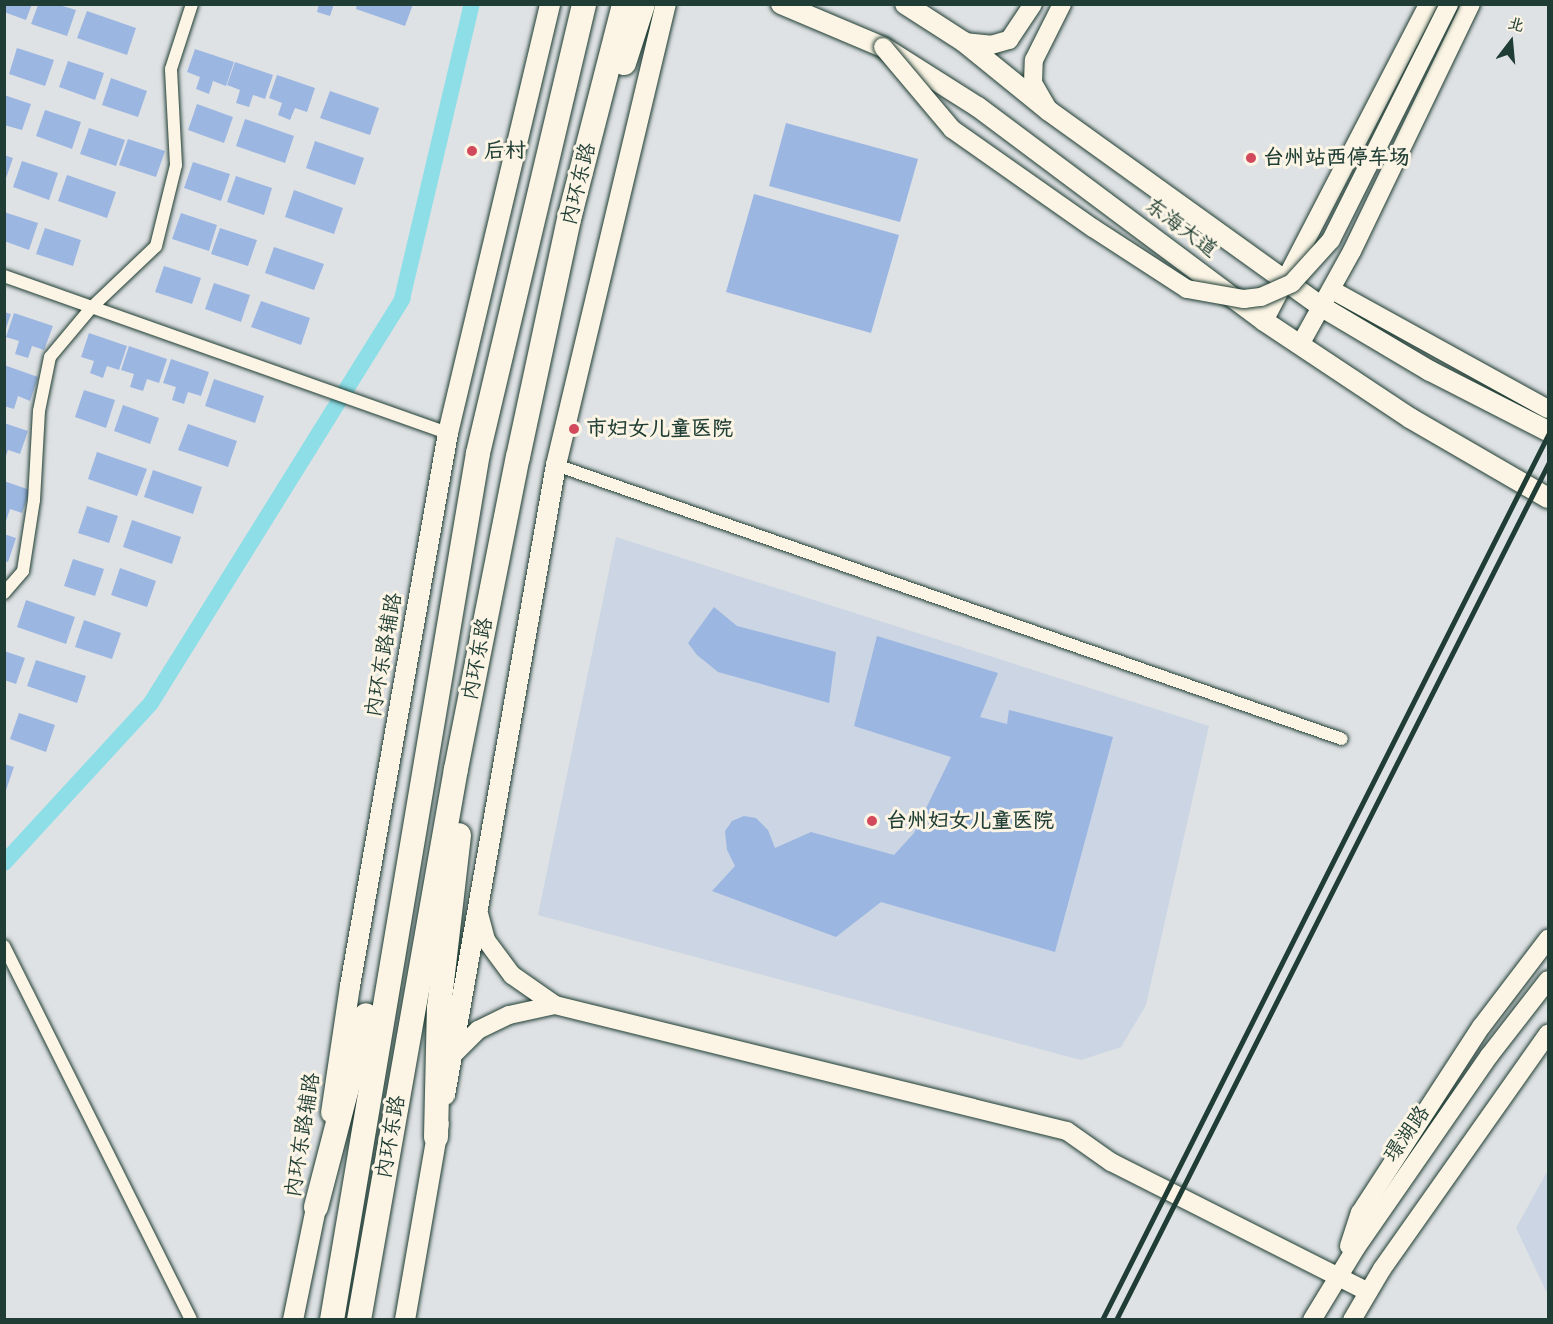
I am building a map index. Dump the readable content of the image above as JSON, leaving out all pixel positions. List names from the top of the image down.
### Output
{
  "streets": {
    "highway": ["内环东路"],
    "main road": ["东海大道", "内环东路辅路"],
    "street": ["璟湖路"]
  },
  "places": [
    "后村",
    "台州站西停车场",
    "市妇女儿童医院",
    "台州妇女儿童医院"
  ],
  "north": "top"
}
